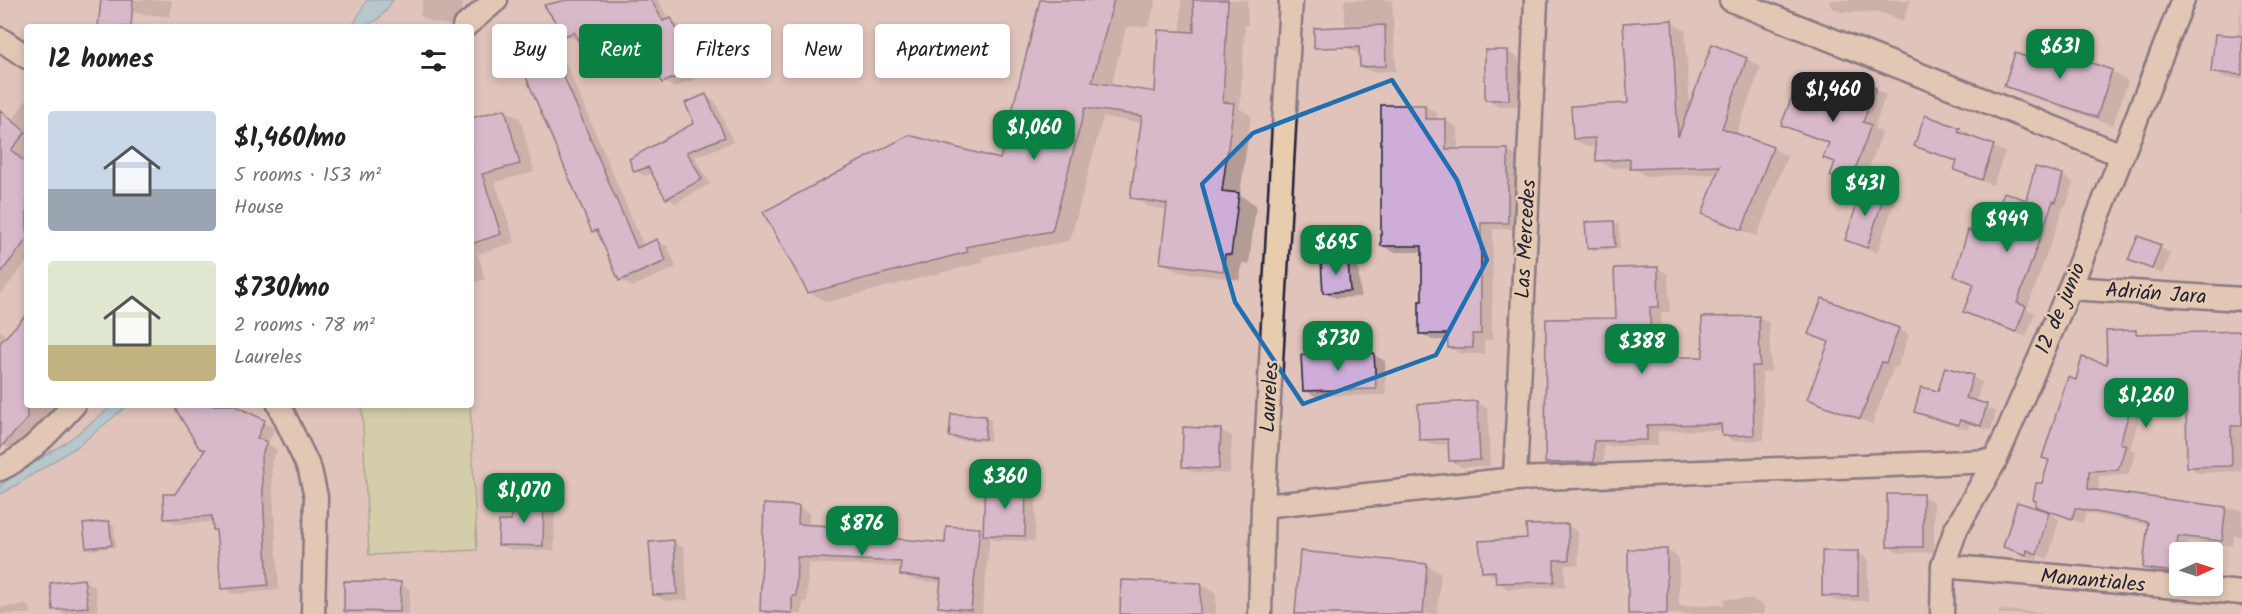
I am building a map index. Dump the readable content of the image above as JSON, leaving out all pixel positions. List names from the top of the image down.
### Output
{
  "streets": {
    "street": [
      "Las Mercedes",
      "Adrián Jara",
      "12 de junio",
      "Laureles",
      "Manantiales"
    ]
  },
  "crossings": [
    ["Adrián Jara", "12 de junio"],
    ["12 de junio", "Manantiales"]
  ],
  "north": "right",
  "page": {
    "chip": [
      "Buy",
      "Rent",
      "Filters",
      "New",
      "Apartment"
    ],
    "heading": "12 homes",
    "price": [
      "$631",
      "$1,460",
      "$1,060",
      "$431",
      "$949",
      "$695",
      "$730",
      "$388",
      "$1,260",
      "$360",
      "$1,070",
      "$876"
    ],
    "list": [
      {
        "name": "$1,460/mo",
        "note": "5 rooms · 153 m² · House"
      },
      {
        "name": "$730/mo",
        "note": "2 rooms · 78 m² · Laureles"
      }
    ]
  }
}
